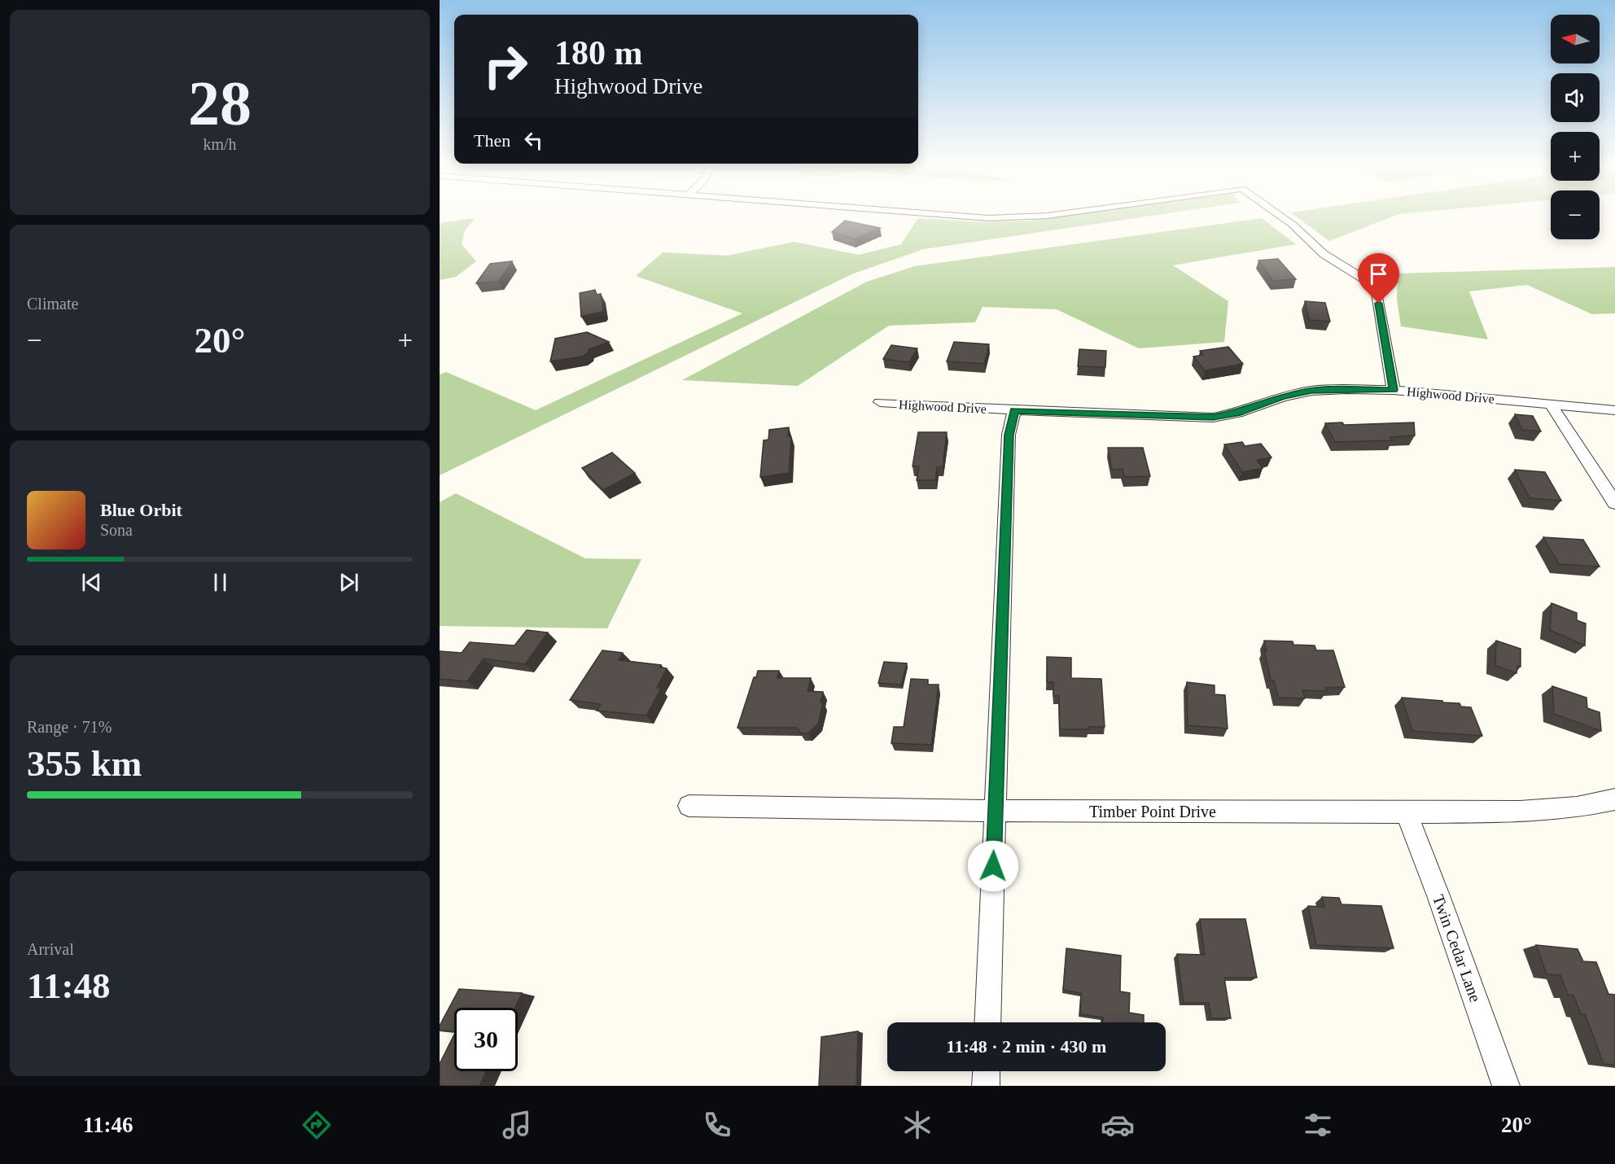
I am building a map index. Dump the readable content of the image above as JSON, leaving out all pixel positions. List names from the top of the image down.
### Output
{
  "streets": {
    "street": ["Highwood Drive", "Timber Point Drive", "Twin Cedar Lane"]
  },
  "crossings": [
    ["Timber Point Drive", "Twin Cedar Lane"]
  ],
  "north": "left",
  "page": {
    "tile": [
      ["28", "km/h"],
      "Climate",
      ["Range · 71%", "355 km"],
      ["Arrival", "11:48"]
    ],
    "map_buttons": ["+", "−"],
    "turn": ["180 m", "Highwood Drive"],
    "then": "Then",
    "heat": ["−", "20°", "+"],
    "song": ["Blue Orbit", "Sona"],
    "limit": "30",
    "trip": "11:48 · 2 min · 430 m",
    "tabs": ["11:46", "20°"]
  }
}
